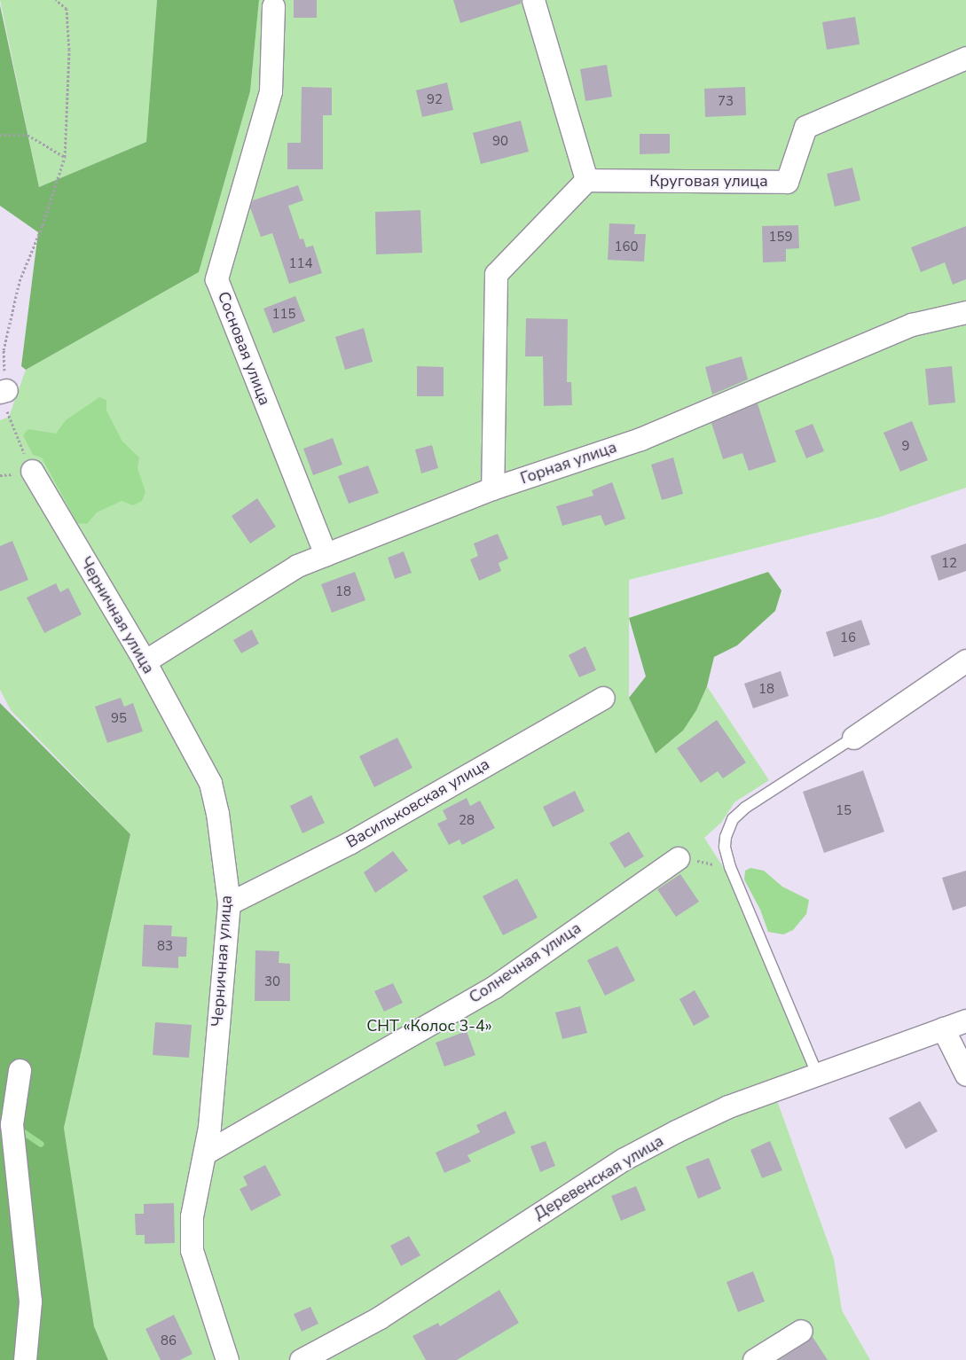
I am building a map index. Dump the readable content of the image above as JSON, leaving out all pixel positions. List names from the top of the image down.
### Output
{
  "streets": {
    "street": [
      "Круговая улица",
      "Сосновая улица",
      "Горная улица",
      "Черничная улица",
      "Васильковская улица",
      "Солнечная улица",
      "Деревенская улица"
    ]
  },
  "crossings": [
    ["Сосновая улица", "Горная улица"],
    ["Горная улица", "Черничная улица"],
    ["Черничная улица", "Васильковская улица"],
    ["Черничная улица", "Солнечная улица"]
  ],
  "parks": ["СНТ «Колос 3-4»"],
  "house_numbers": [
    "92",
    "73",
    "90",
    "159",
    "160",
    "114",
    "115",
    "9",
    "12",
    "18",
    "16",
    "18",
    "95",
    "15",
    "28",
    "83",
    "30",
    "86"
  ]
}
